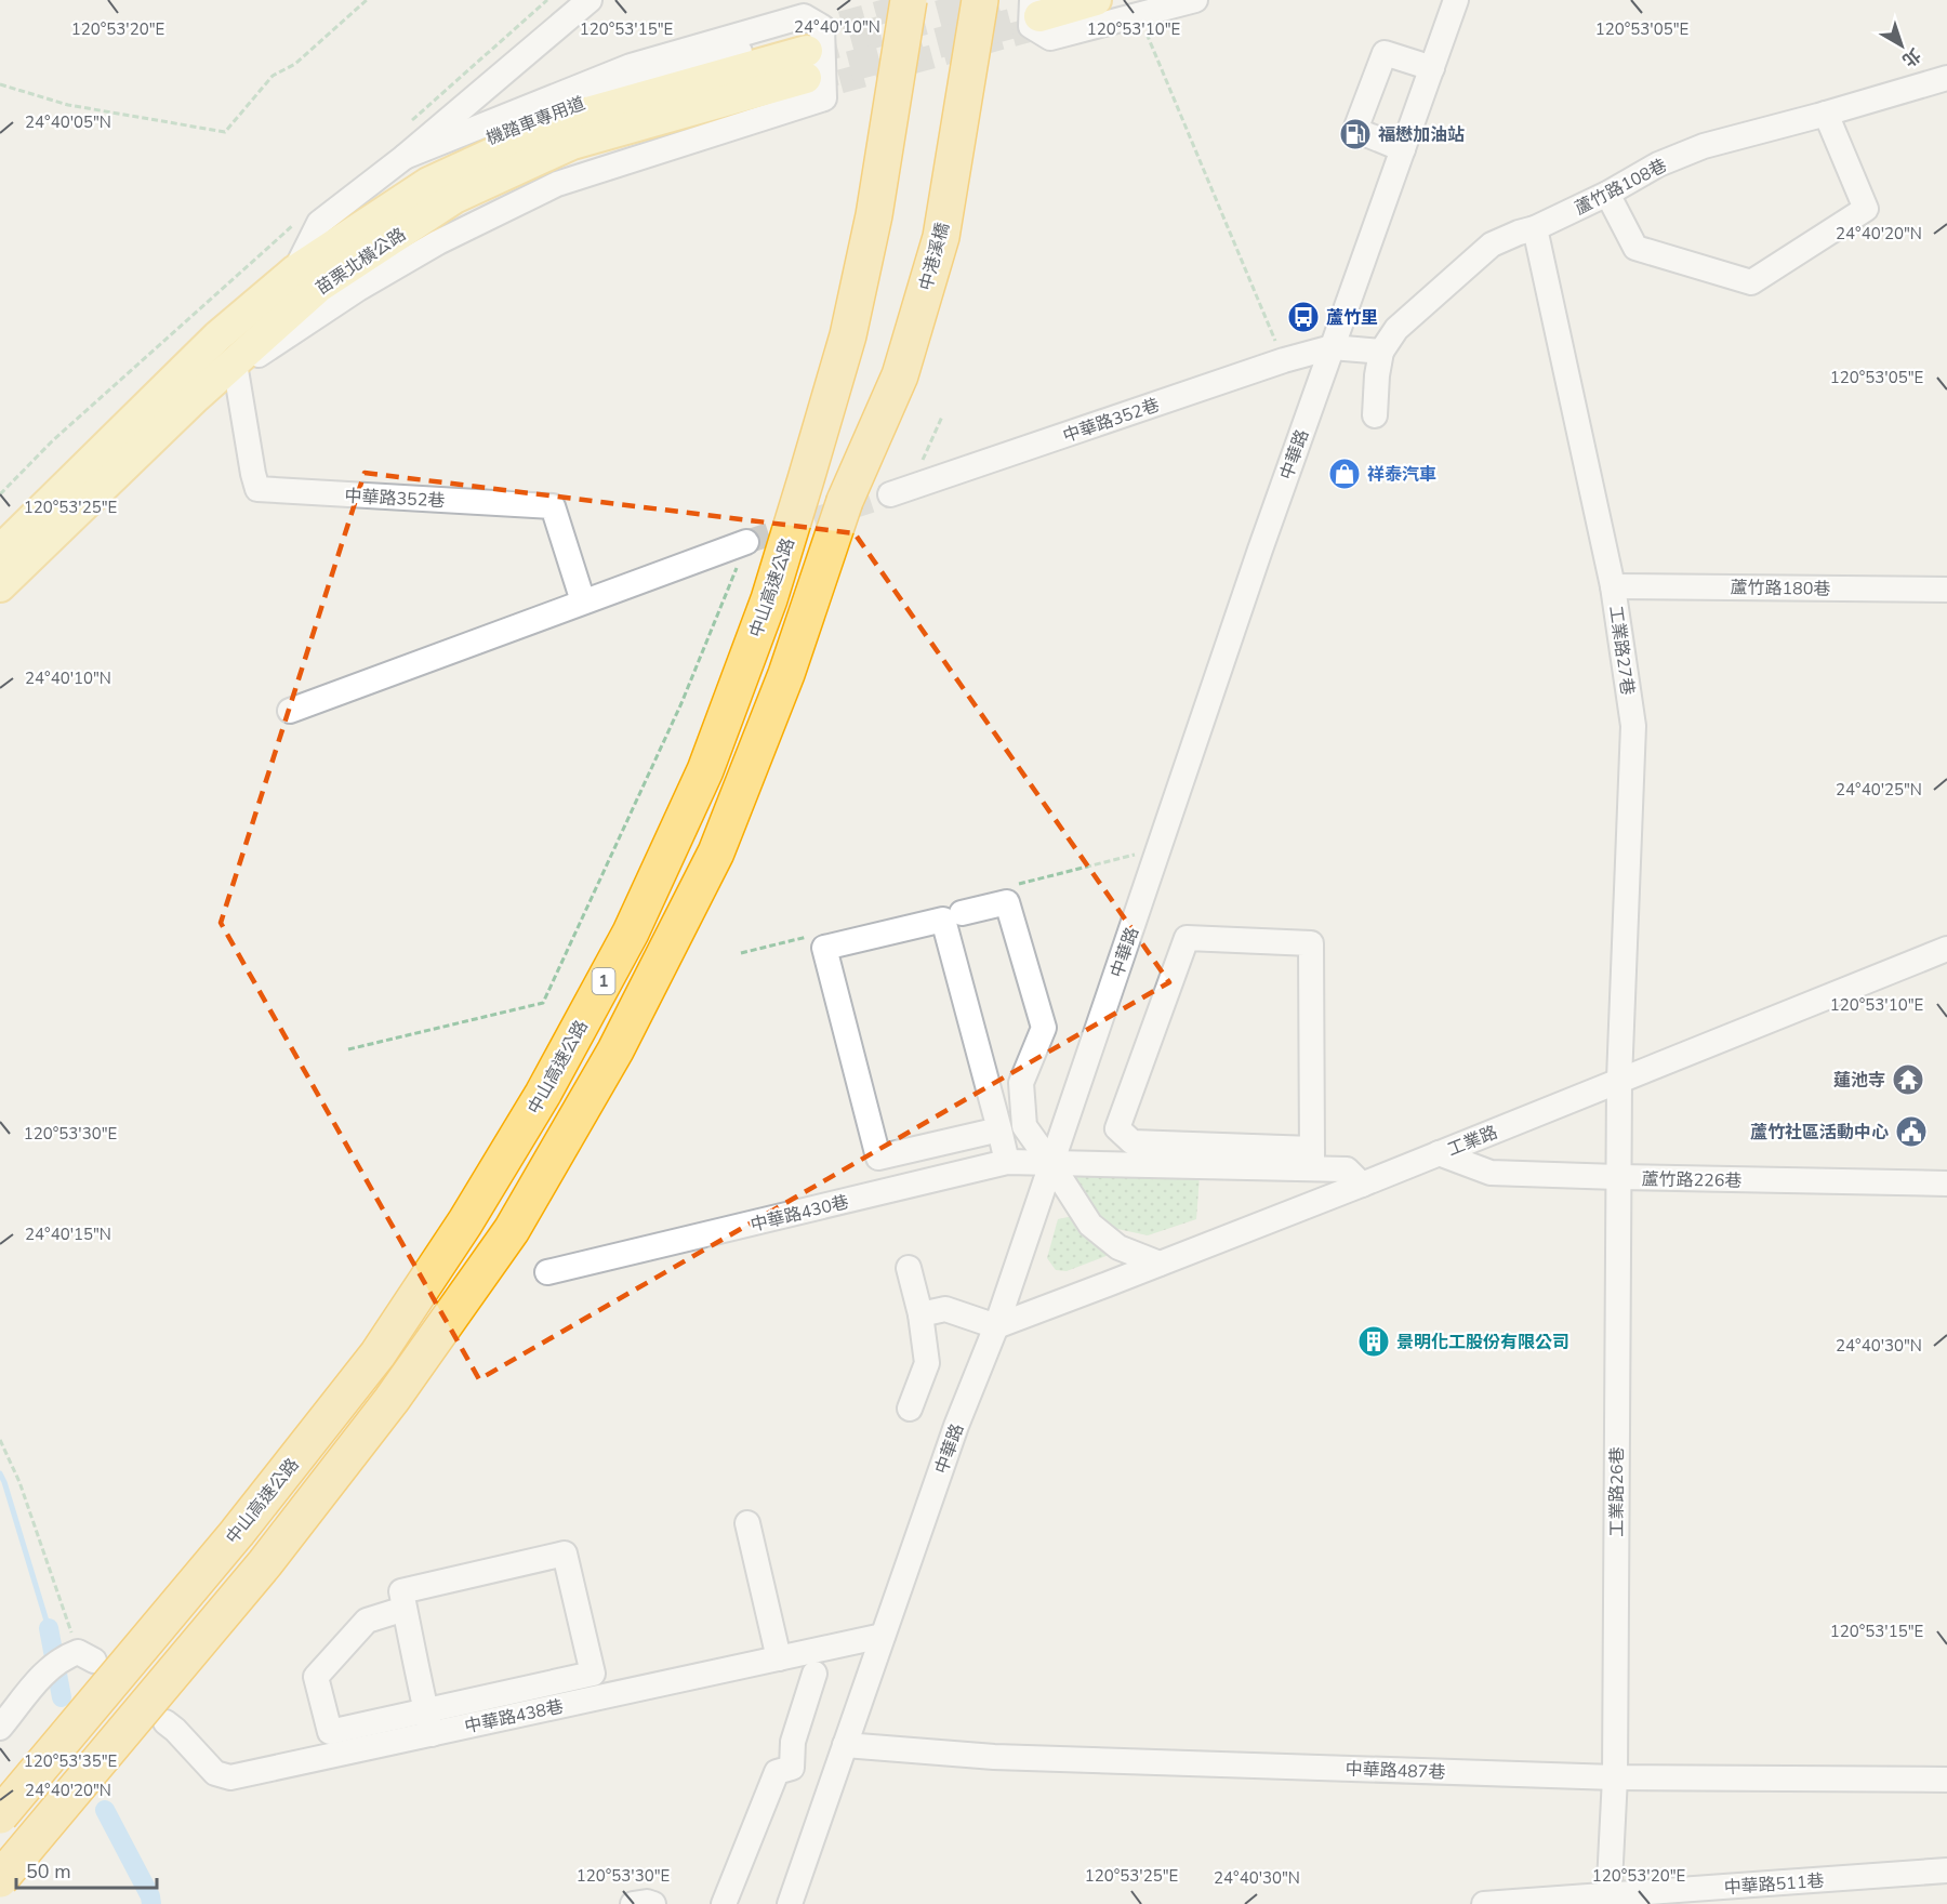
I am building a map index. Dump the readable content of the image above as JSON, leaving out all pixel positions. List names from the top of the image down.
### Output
{
  "streets": {
    "highway": ["中港溪橋", "中山高速公路", "1"],
    "main road": ["苗栗北橫公路"],
    "street": [
      "蘆竹路108巷",
      "中華路352巷",
      "中華路",
      "蘆竹路180巷",
      "工業路27巷",
      "工業路",
      "蘆竹路226巷",
      "中華路430巷",
      "工業路26巷",
      "中華路438巷",
      "中華路487巷",
      "中華路511巷"
    ]
  },
  "crossings": [
    ["蘆竹路108巷", "工業路27巷"],
    ["中華路352巷", "中華路"],
    ["中華路", "工業路"],
    ["中華路", "中華路430巷"],
    ["中華路", "中華路438巷"],
    ["中華路", "中華路487巷"],
    ["蘆竹路180巷", "工業路27巷"],
    ["工業路27巷", "工業路"],
    ["工業路27巷", "工業路26巷"],
    ["工業路", "蘆竹路226巷"],
    ["工業路", "工業路26巷"],
    ["蘆竹路226巷", "工業路26巷"],
    ["工業路26巷", "中華路487巷"],
    ["工業路26巷", "中華路511巷"]
  ],
  "places": {
    "fuel station": ["福懋加油站"],
    "bus stop": ["蘆竹里"],
    "shop": ["祥泰汽車"],
    "temple": ["蓮池寺"],
    "public building": ["蘆竹社區活動中心"],
    "building": ["景明化工股份有限公司"]
  },
  "scale_bar": "50 m",
  "north": "bottom right",
  "coordinates": [
    "24°40'10\"N",
    "120°53'10\"E",
    "120°53'05\"E",
    "120°53'20\"E",
    "120°53'15\"E",
    "24°40'05\"N",
    "24°40'20\"N",
    "120°53'25\"E",
    "24°40'25\"N",
    "120°53'30\"E",
    "24°40'15\"N",
    "24°40'30\"N",
    "120°53'35\"E"
  ]
}
